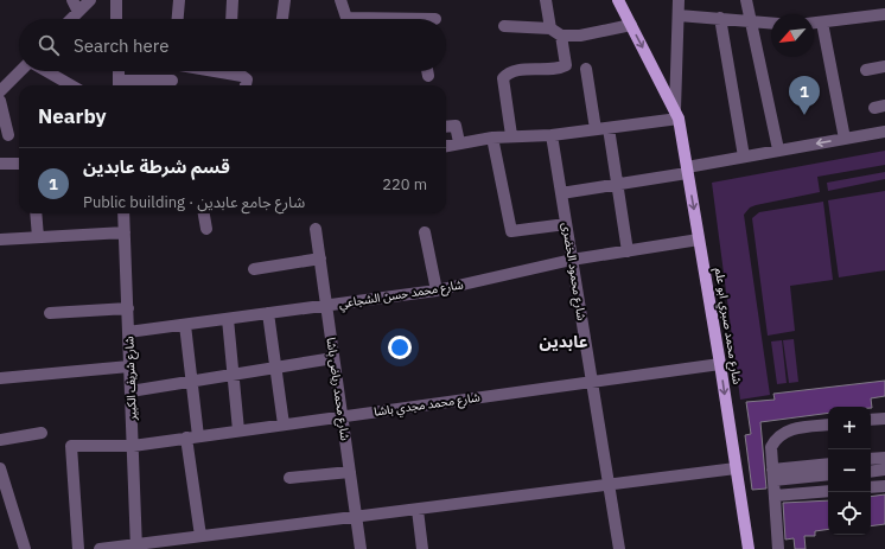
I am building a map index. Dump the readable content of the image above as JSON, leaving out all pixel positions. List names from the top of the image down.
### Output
{
  "streets": {
    "main road": ["شارع محمد صبري ابو علم"],
    "street": [
      "شارع محمود الخضرى",
      "شارع محمد حسن الشجاعي",
      "شارع شريف الكبير",
      "شارع محمد رياض باشا",
      "شارع محمد مجدي باشا"
    ]
  },
  "crossings": [
    ["شارع محمود الخضرى", "شارع محمد حسن الشجاعي"],
    ["شارع محمود الخضرى", "شارع محمد مجدي باشا"],
    ["شارع محمد حسن الشجاعي", "شارع محمد صبري ابو علم"],
    ["شارع محمد حسن الشجاعي", "شارع شريف الكبير"],
    ["شارع محمد حسن الشجاعي", "شارع محمد رياض باشا"],
    ["شارع محمد صبري ابو علم", "شارع محمد مجدي باشا"],
    ["شارع شريف الكبير", "شارع محمد مجدي باشا"],
    ["شارع محمد رياض باشا", "شارع محمد مجدي باشا"]
  ],
  "one_way": ["شارع محمد صبري ابو علم"],
  "districts": ["عابدين"],
  "north": "bottom left",
  "page": {
    "search": "Search here",
    "pins": "1",
    "heading": "Nearby",
    "list": [
      {
        "mark": "1",
        "name": "قسم شرطة عابدين",
        "note": "Public building · شارع جامع عابدين",
        "value": "220 m"
      }
    ],
    "map_buttons": ["+", "−"]
  }
}
